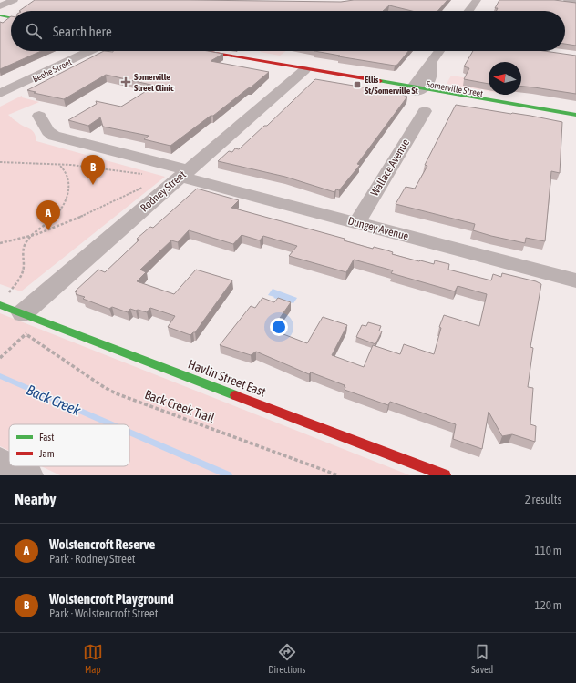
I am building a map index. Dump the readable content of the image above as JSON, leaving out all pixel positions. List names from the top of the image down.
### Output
{
  "streets": {
    "street": [
      "Beebe Street",
      "Somerville Street",
      "Wallace Avenue",
      "Rodney Street",
      "Dungey Avenue",
      "Havlin Street East"
    ],
    "path": ["Back Creek Trail"]
  },
  "crossings": [
    ["Somerville Street", "Rodney Street"],
    ["Wallace Avenue", "Dungey Avenue"],
    ["Rodney Street", "Dungey Avenue"],
    ["Rodney Street", "Havlin Street East"]
  ],
  "water": ["Back Creek"],
  "places": {
    "health": ["Somerville Street Clinic"],
    "transit": ["Ellis St/Somerville St"]
  },
  "legend": ["Fast", "Jam"],
  "north": "left",
  "page": {
    "search": "Search here",
    "pins": ["B", "A"],
    "heading": ["Nearby", "2 results"],
    "list": [
      {
        "mark": "A",
        "name": "Wolstencroft Reserve",
        "note": "Park · Rodney Street",
        "value": "110 m"
      },
      {
        "mark": "B",
        "name": "Wolstencroft Playground",
        "note": "Park · Wolstencroft Street",
        "value": "120 m"
      }
    ],
    "nav": ["Map", "Directions", "Saved"]
  }
}
